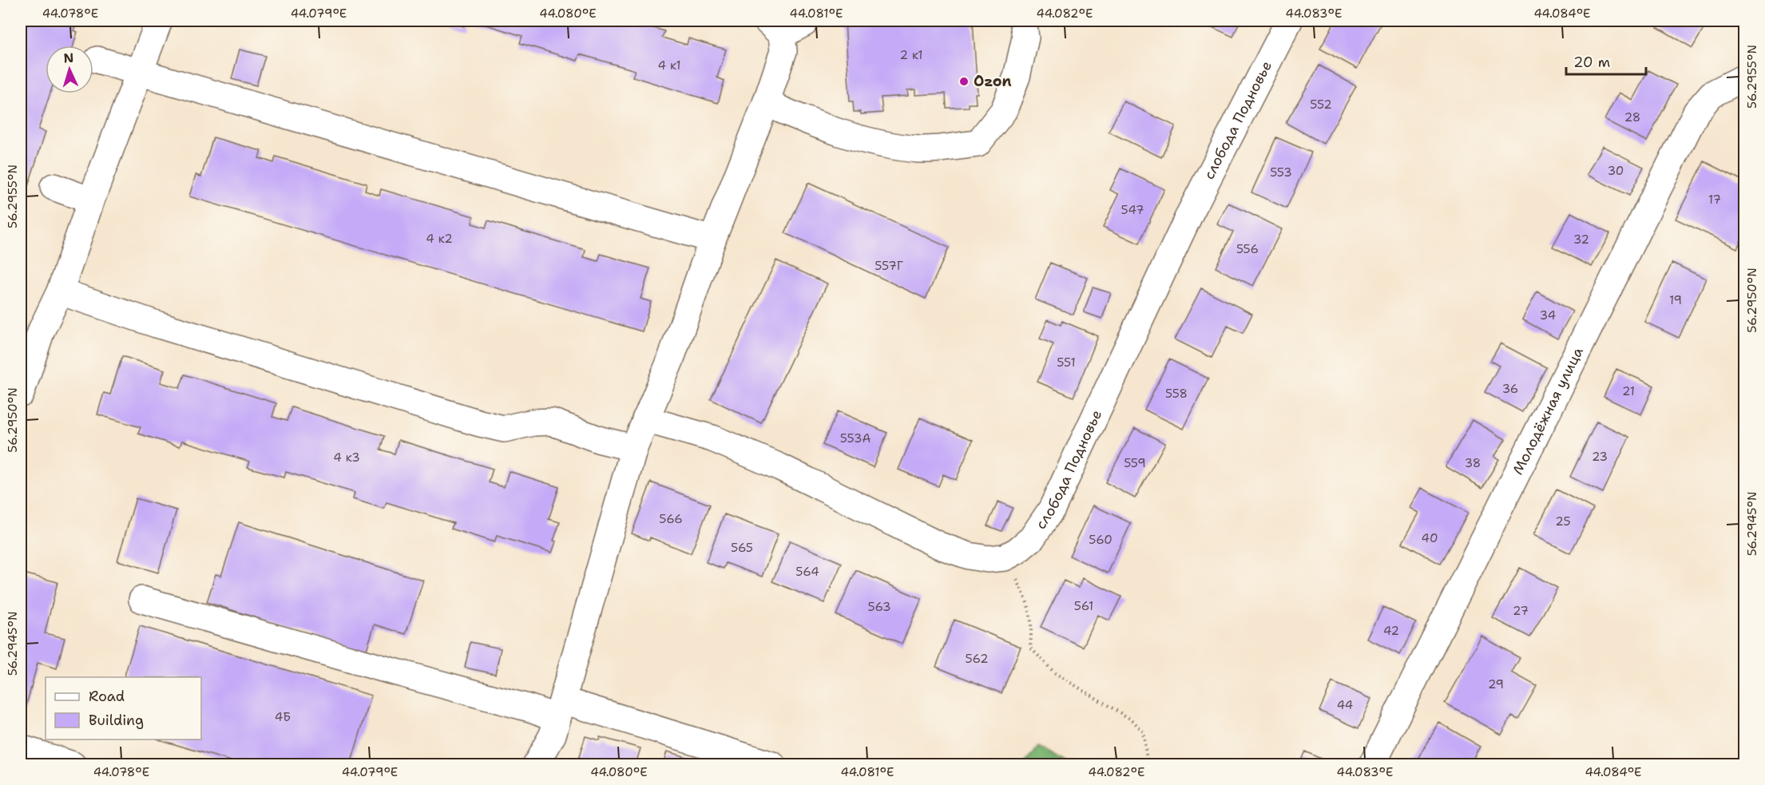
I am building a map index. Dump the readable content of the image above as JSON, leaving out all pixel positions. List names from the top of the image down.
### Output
{
  "streets": {
    "street": ["слобода Подновье", "Молодёжная улица"]
  },
  "places": ["Ozon"],
  "house_numbers": [
    "2 к1",
    "4 к1",
    "552",
    "28",
    "30",
    "553",
    "17",
    "547",
    "4 к2",
    "32",
    "556",
    "557Г",
    "19",
    "34",
    "551",
    "36",
    "21",
    "558",
    "553А",
    "23",
    "4 к3",
    "559",
    "38",
    "566",
    "25",
    "40",
    "560",
    "565",
    "564",
    "561",
    "563",
    "27",
    "42",
    "562",
    "29",
    "44",
    "4Б"
  ],
  "legend": ["Road", "Building"],
  "scale_bar": "20 m",
  "north": "top",
  "coordinates": [
    "44.078°E",
    "44.079°E",
    "44.080°E",
    "44.081°E",
    "44.082°E",
    "44.083°E",
    "44.084°E",
    "56.2955°N",
    "56.2950°N",
    "56.2945°N"
  ]
}
